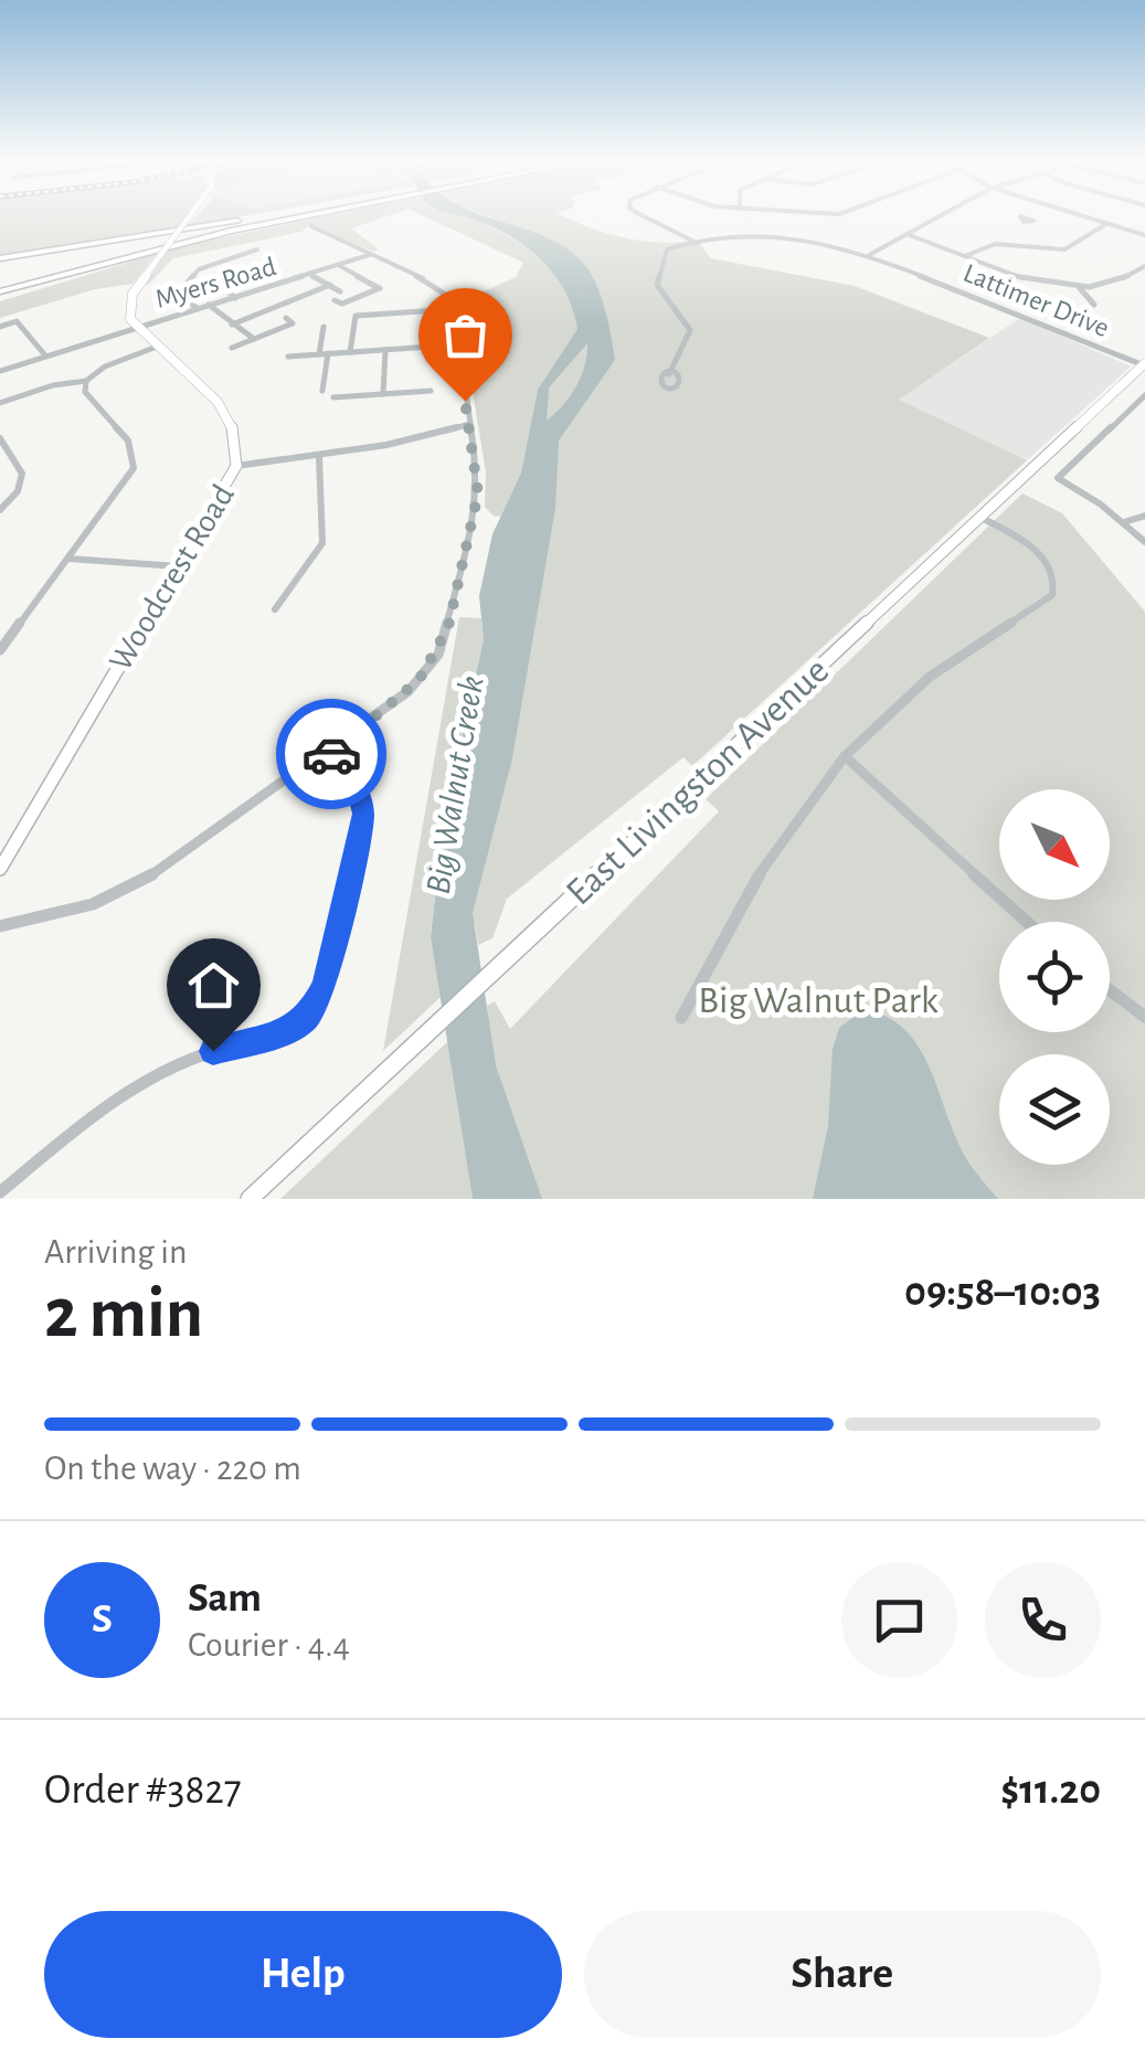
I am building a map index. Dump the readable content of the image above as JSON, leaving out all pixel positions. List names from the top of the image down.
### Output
{
  "streets": {
    "street": [
      "Myers Road",
      "Lattimer Drive",
      "Woodcrest Road",
      "East Livingston Avenue"
    ]
  },
  "crossings": [
    ["Myers Road", "Woodcrest Road"],
    ["Lattimer Drive", "East Livingston Avenue"]
  ],
  "water": ["Big Walnut Creek"],
  "parks": ["Big Walnut Park"],
  "north": "bottom right",
  "page": {
    "heading": ["2 min", "Arriving in", "09:58–10:03"],
    "panel": [
      "Sam",
      "Courier · 4.4",
      "Order #3827",
      "$11.20"
    ],
    "bar": "On the way · 220 m",
    "round": "S",
    "buttons": ["Help", "Share"]
  }
}
